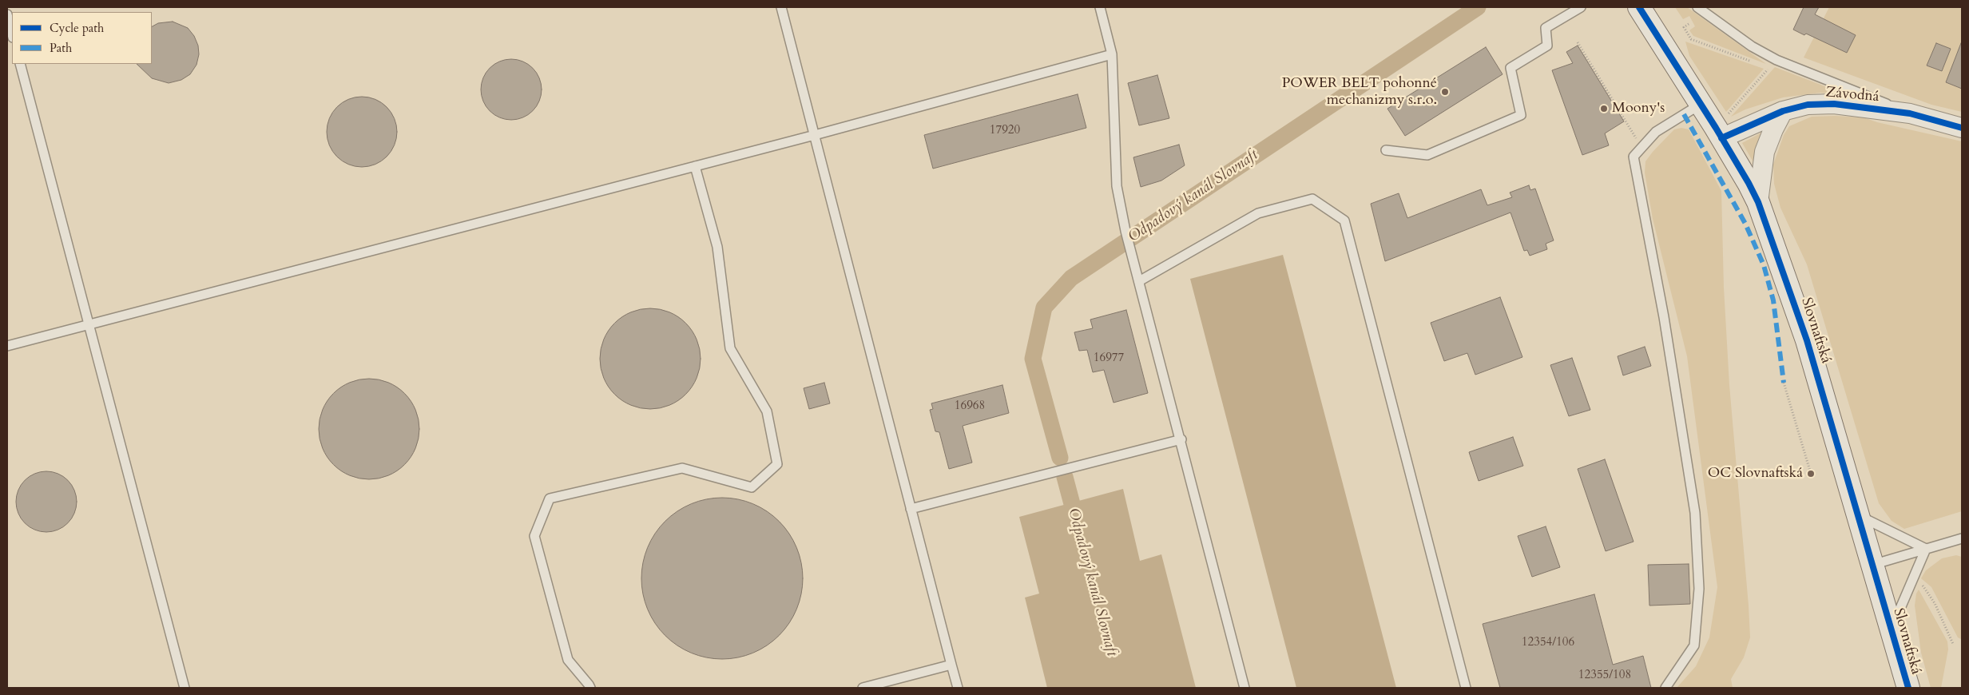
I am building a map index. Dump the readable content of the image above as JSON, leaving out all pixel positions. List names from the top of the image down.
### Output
{
  "streets": {
    "main road": ["Slovnaftská"],
    "street": ["Závodná"]
  },
  "crossings": [
    ["Závodná", "Slovnaftská"]
  ],
  "water": ["Odpadový kanál Slovnaft"],
  "places": ["POWER BELT pohonné mechanizmy s.r.o.", "Moony's", "OC Slovnaftská"],
  "house_numbers": [
    "17920",
    "16977",
    "16968",
    "12354/106",
    "12355/108"
  ],
  "legend": ["Cycle path", "Path"]
}
